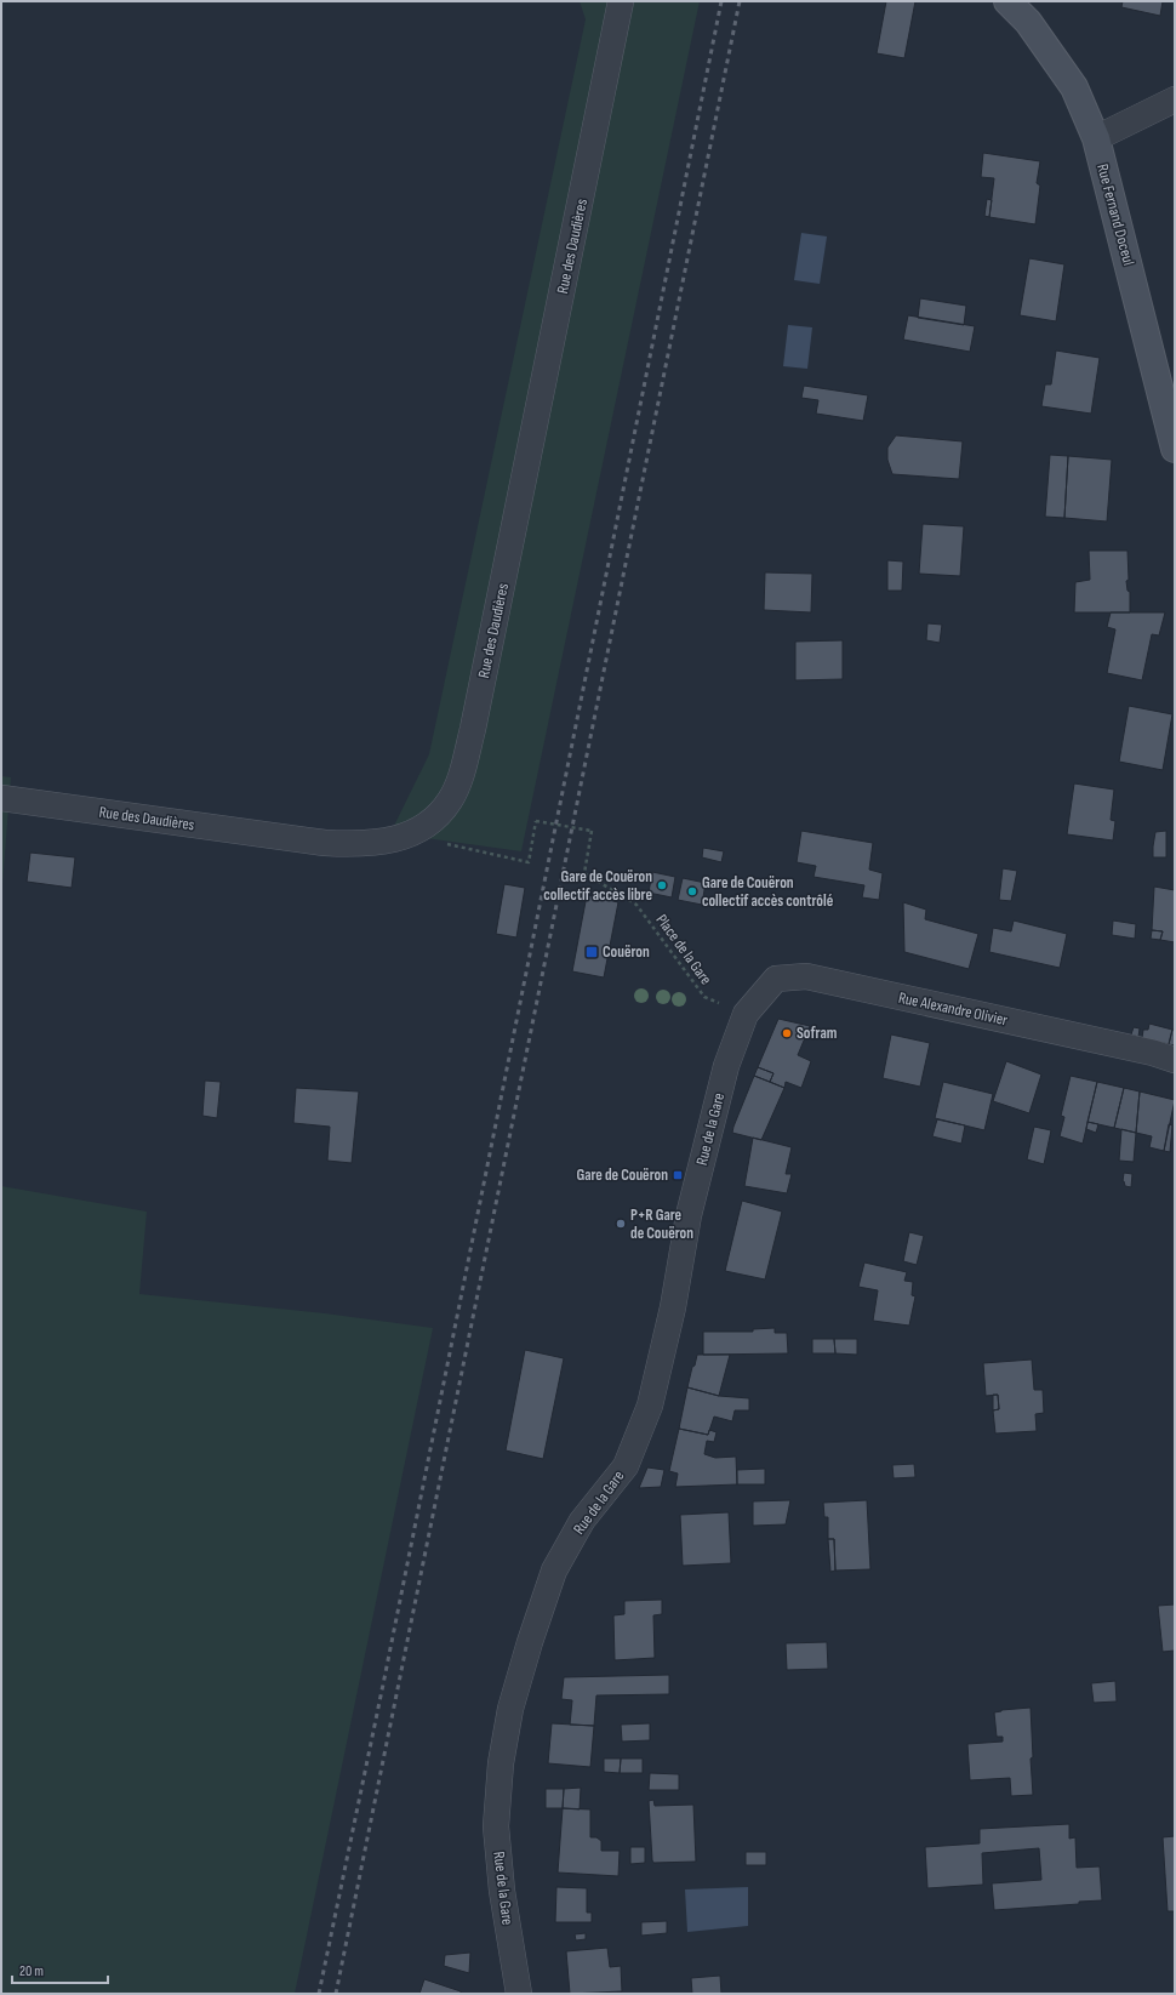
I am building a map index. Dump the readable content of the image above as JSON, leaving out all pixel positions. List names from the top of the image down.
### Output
{
  "streets": {
    "street": [
      "Rue Fernand Doceul",
      "Rue des Daudières",
      "Rue Alexandre Olivier",
      "Rue de la Gare"
    ],
    "path": ["Place de la Gare"]
  },
  "crossings": [
    ["Rue des Daudières", "Place de la Gare"],
    ["Place de la Gare", "Rue Alexandre Olivier"],
    ["Place de la Gare", "Rue de la Gare"],
    ["Rue Alexandre Olivier", "Rue de la Gare"]
  ],
  "places": {
    "other": [
      "Gare de Couëron collectif accès libre",
      "Gare de Couëron collectif accès contrôlé",
      "Sofram",
      "P+R Gare de Couëron"
    ],
    "transit": ["Couëron", "Gare de Couëron"]
  },
  "scale_bar": "20 m"
}
